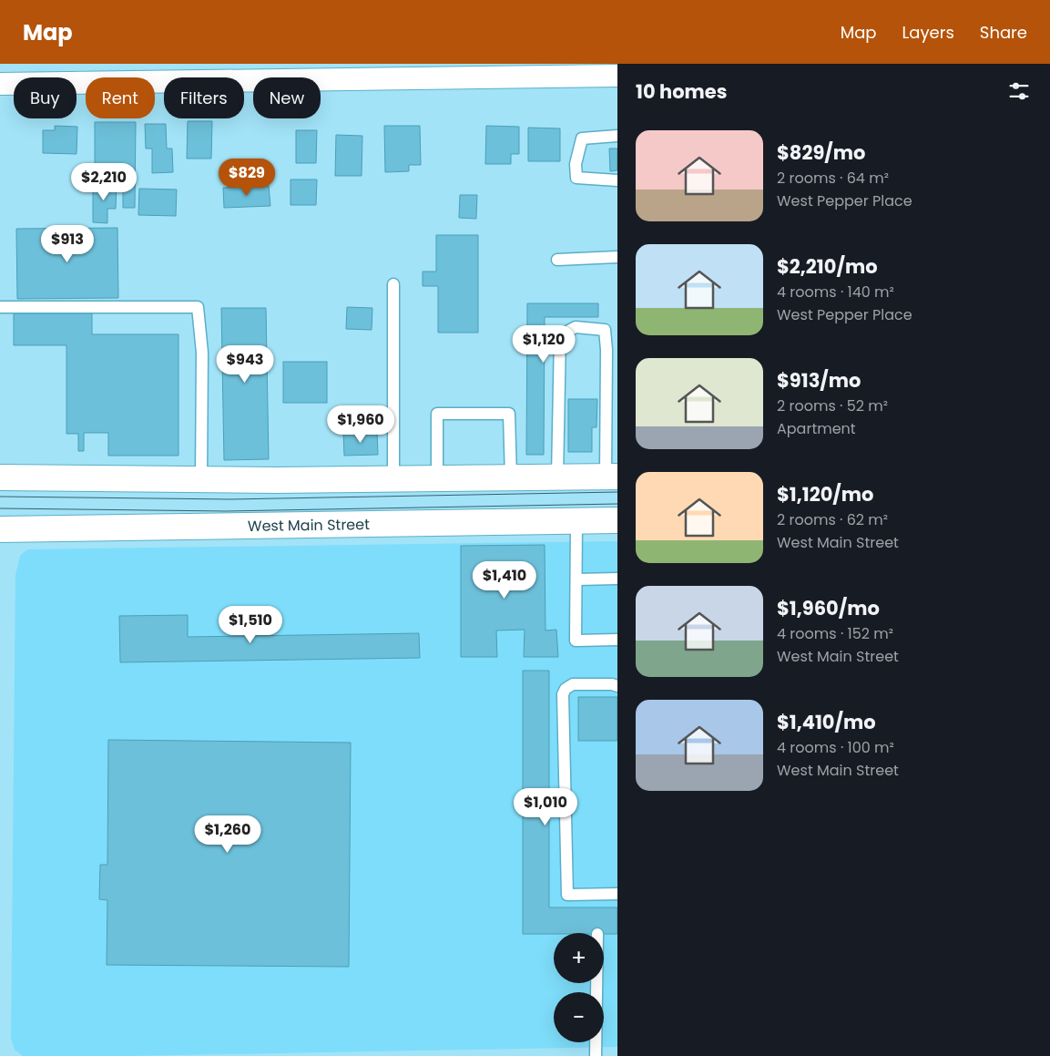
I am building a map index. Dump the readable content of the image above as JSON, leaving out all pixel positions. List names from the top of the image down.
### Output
{
  "streets": {
    "main road": ["West Main Street"]
  },
  "page": {
    "header": "Map",
    "nav": ["Map", "Layers", "Share"],
    "heading": "10 homes",
    "chip": [
      "Buy",
      "Rent",
      "Filters",
      "New"
    ],
    "list": [
      {
        "name": "$829/mo",
        "note": "2 rooms · 64 m² · West Pepper Place"
      },
      {
        "name": "$2,210/mo",
        "note": "4 rooms · 140 m² · West Pepper Place"
      },
      {
        "name": "$913/mo",
        "note": "2 rooms · 52 m² · Apartment"
      },
      {
        "name": "$1,120/mo",
        "note": "2 rooms · 62 m² · West Main Street"
      },
      {
        "name": "$1,960/mo",
        "note": "4 rooms · 152 m² · West Main Street"
      },
      {
        "name": "$1,410/mo",
        "note": "4 rooms · 100 m² · West Main Street"
      }
    ],
    "price": [
      "$829",
      "$2,210",
      "$913",
      "$1,120",
      "$943",
      "$1,960",
      "$1,410",
      "$1,510",
      "$1,010",
      "$1,260"
    ],
    "map_buttons": ["+", "−"]
  }
}
